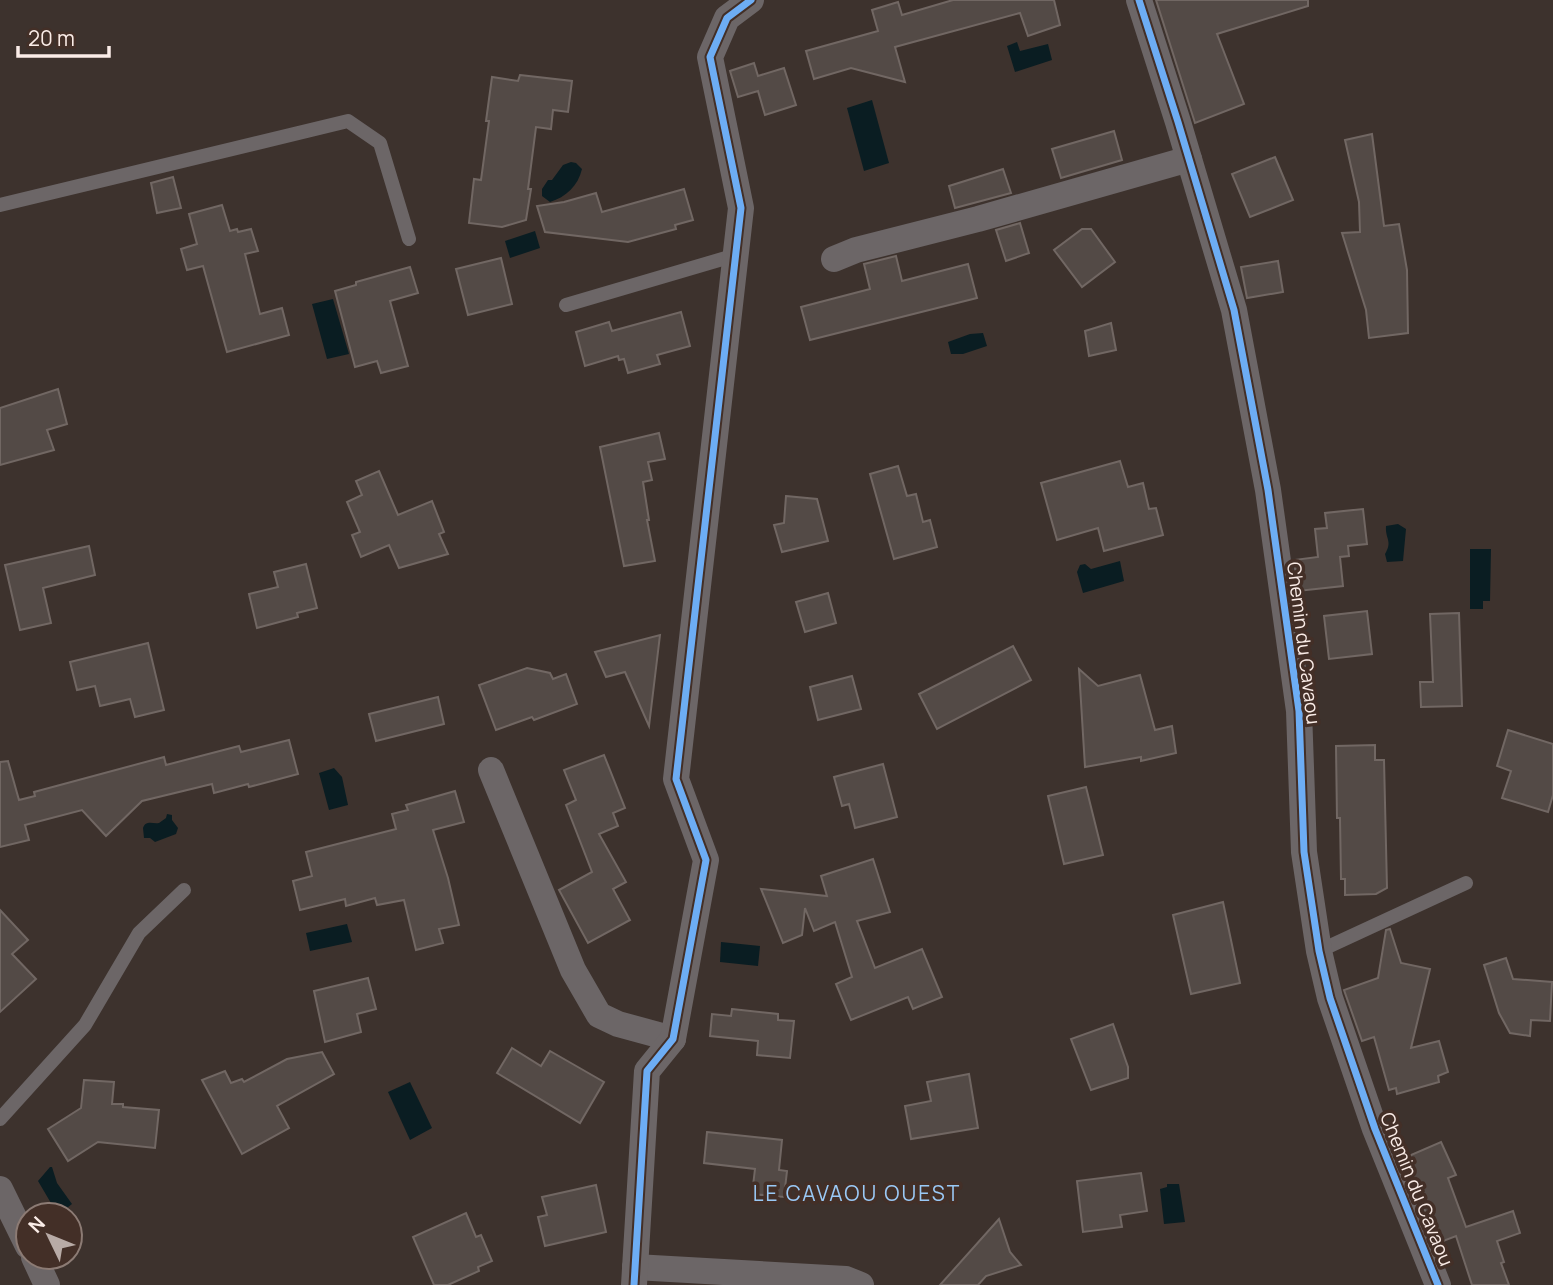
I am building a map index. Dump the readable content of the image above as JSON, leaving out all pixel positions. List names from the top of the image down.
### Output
{
  "streets": {
    "street": ["Chemin du Cavaou"]
  },
  "districts": ["LE CAVAOU OUEST"],
  "scale_bar": "20 m",
  "north": "top left"
}
